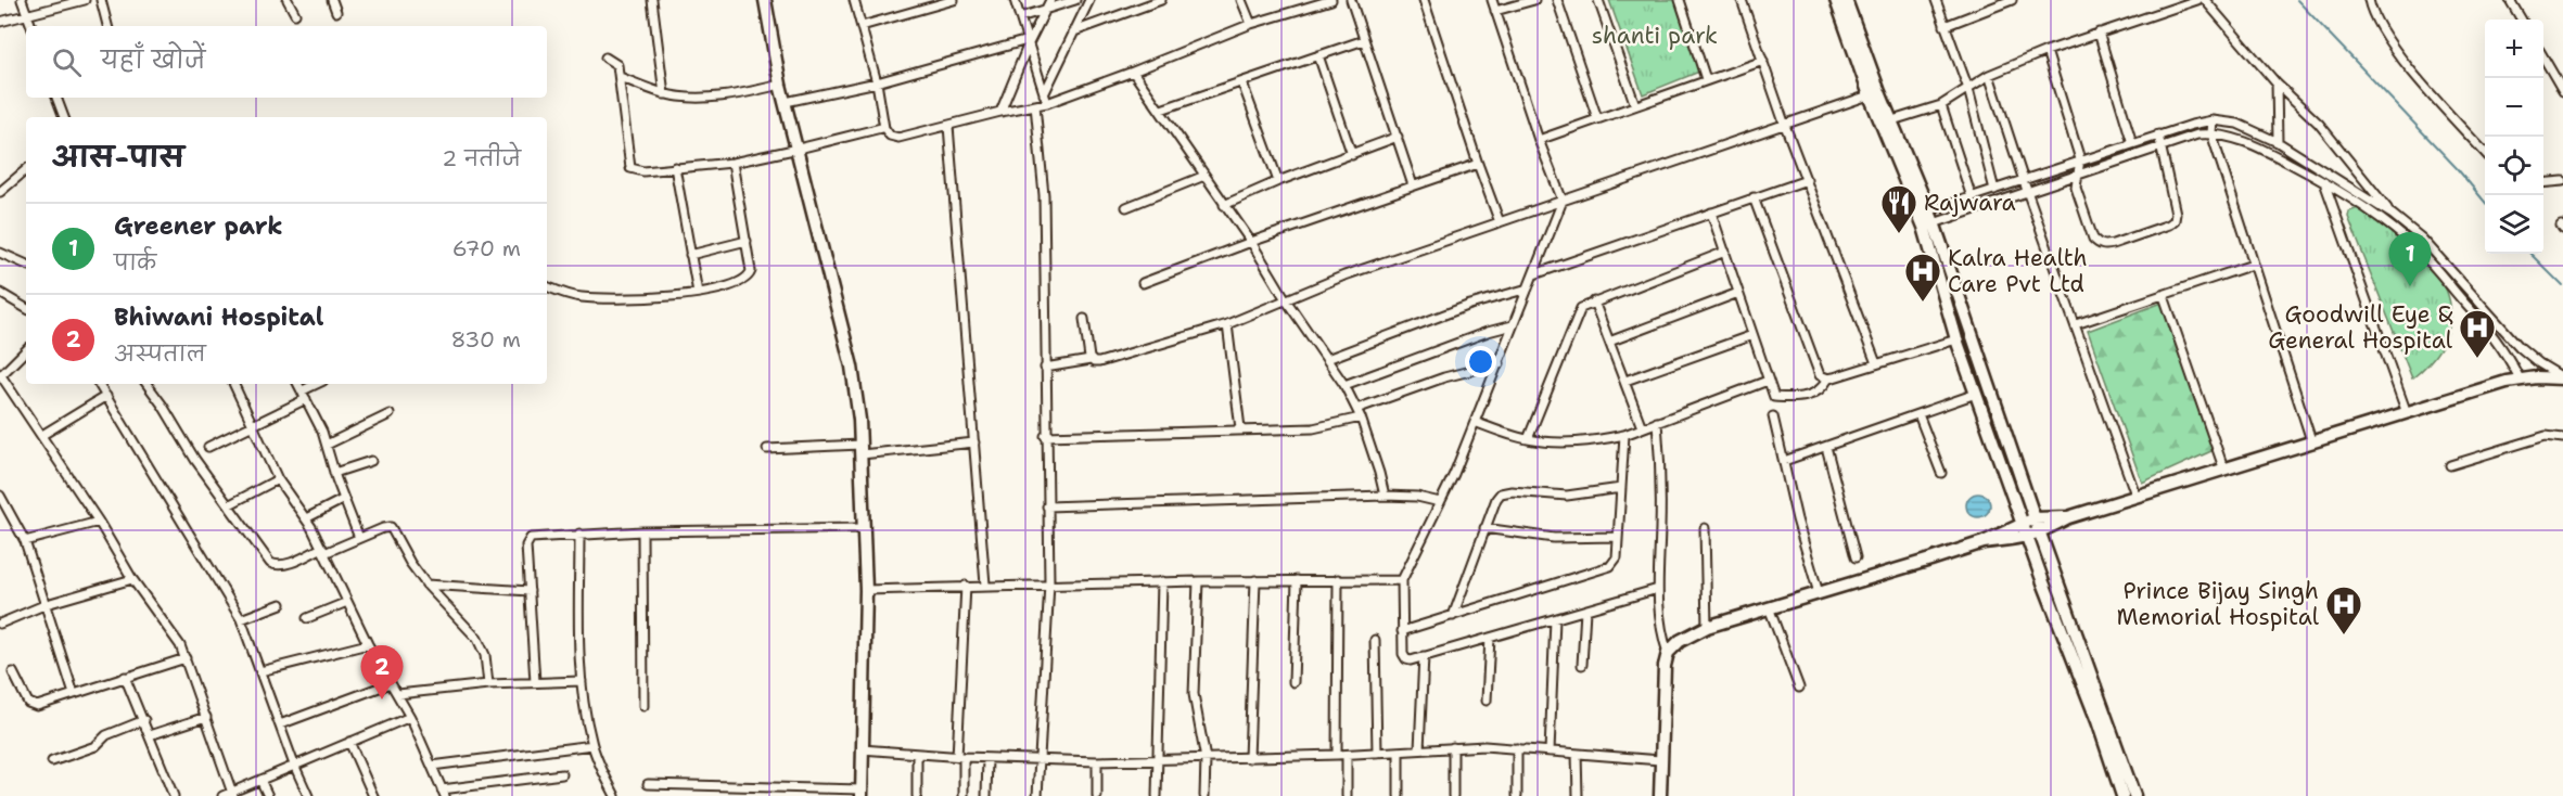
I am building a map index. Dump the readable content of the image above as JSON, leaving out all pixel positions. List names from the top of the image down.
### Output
{
  "parks": ["shanti park"],
  "places": {
    "restaurant": ["Rajwara"],
    "hospital": ["Kalra Health Care Pvt Ltd", "Goodwill Eye & General Hospital", "Prince Bijay Singh Memorial Hospital"]
  },
  "page": {
    "map_buttons": ["+", "−"],
    "search": "यहाँ खोजें",
    "heading": ["आस-पास", "2 नतीजे"],
    "list": [
      {
        "mark": "1",
        "name": "Greener park",
        "note": "पार्क",
        "value": "670 m"
      },
      {
        "mark": "2",
        "name": "Bhiwani Hospital",
        "note": "अस्पताल",
        "value": "830 m"
      }
    ],
    "pins": ["1", "2"]
  }
}
